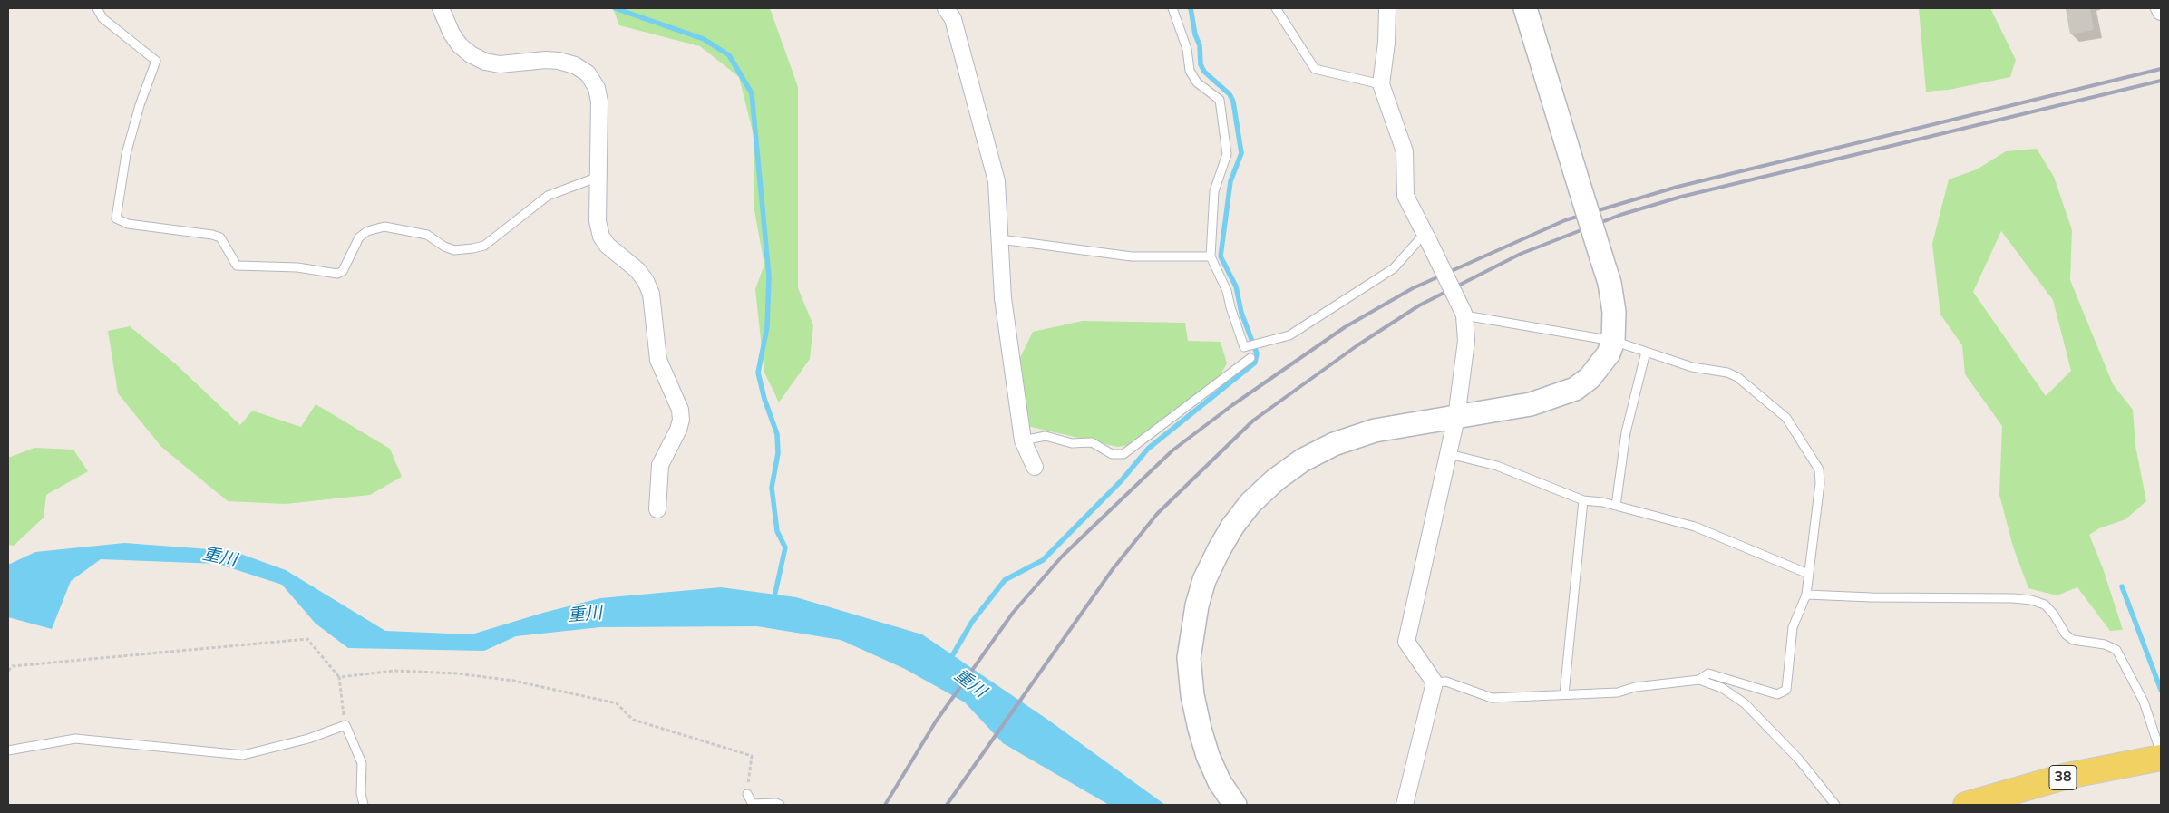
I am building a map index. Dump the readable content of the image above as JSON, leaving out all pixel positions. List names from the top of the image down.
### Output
{
  "streets": {
    "main road": ["38"]
  },
  "water": ["重川"]
}
